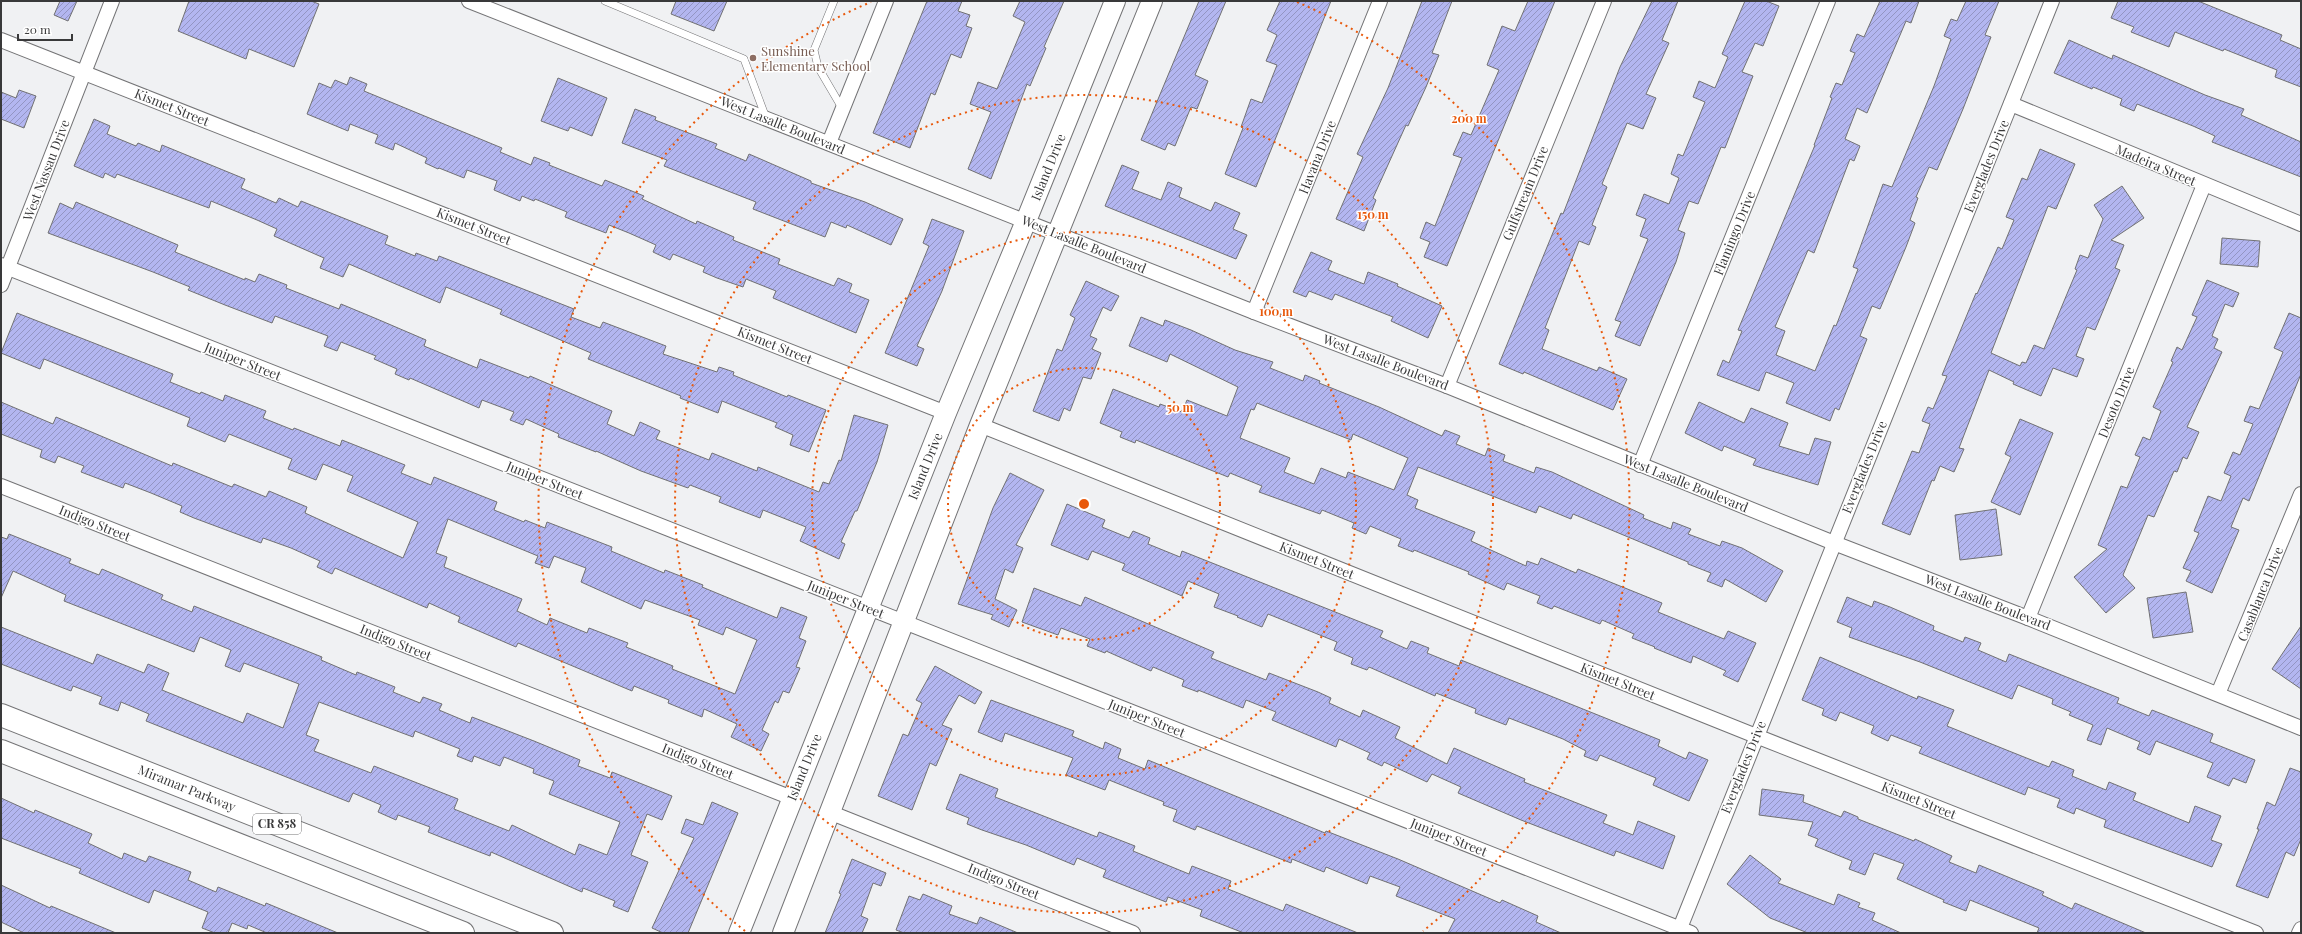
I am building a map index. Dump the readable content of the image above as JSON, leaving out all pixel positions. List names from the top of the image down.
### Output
{
  "streets": {
    "main road": ["Miramar Parkway", "CR 858"],
    "street": [
      "Kismet Street",
      "West Lasalle Boulevard",
      "Havana Drive",
      "Madeira Street",
      "Everglades Drive",
      "Island Drive",
      "West Nassau Drive",
      "Gulfstream Drive",
      "Flamingo Drive",
      "Juniper Street",
      "Desoto Drive",
      "Indigo Street",
      "Casablanca Drive"
    ]
  },
  "crossings": [
    ["Kismet Street", "Everglades Drive"],
    ["Kismet Street", "Island Drive"],
    ["Kismet Street", "West Nassau Drive"],
    ["West Lasalle Boulevard", "Havana Drive"],
    ["West Lasalle Boulevard", "Everglades Drive"],
    ["West Lasalle Boulevard", "Island Drive"],
    ["West Lasalle Boulevard", "Gulfstream Drive"],
    ["West Lasalle Boulevard", "Flamingo Drive"],
    ["West Lasalle Boulevard", "Desoto Drive"],
    ["West Lasalle Boulevard", "Casablanca Drive"],
    ["Madeira Street", "Everglades Drive"],
    ["Madeira Street", "Desoto Drive"],
    ["Everglades Drive", "Juniper Street"],
    ["Island Drive", "Juniper Street"],
    ["Island Drive", "Indigo Street"],
    ["West Nassau Drive", "Juniper Street"]
  ],
  "places": ["Sunshine Elementary School"],
  "scale_bar": "20 m",
  "rings": [
    "200 m",
    "150 m",
    "100 m",
    "50 m"
  ]
}
